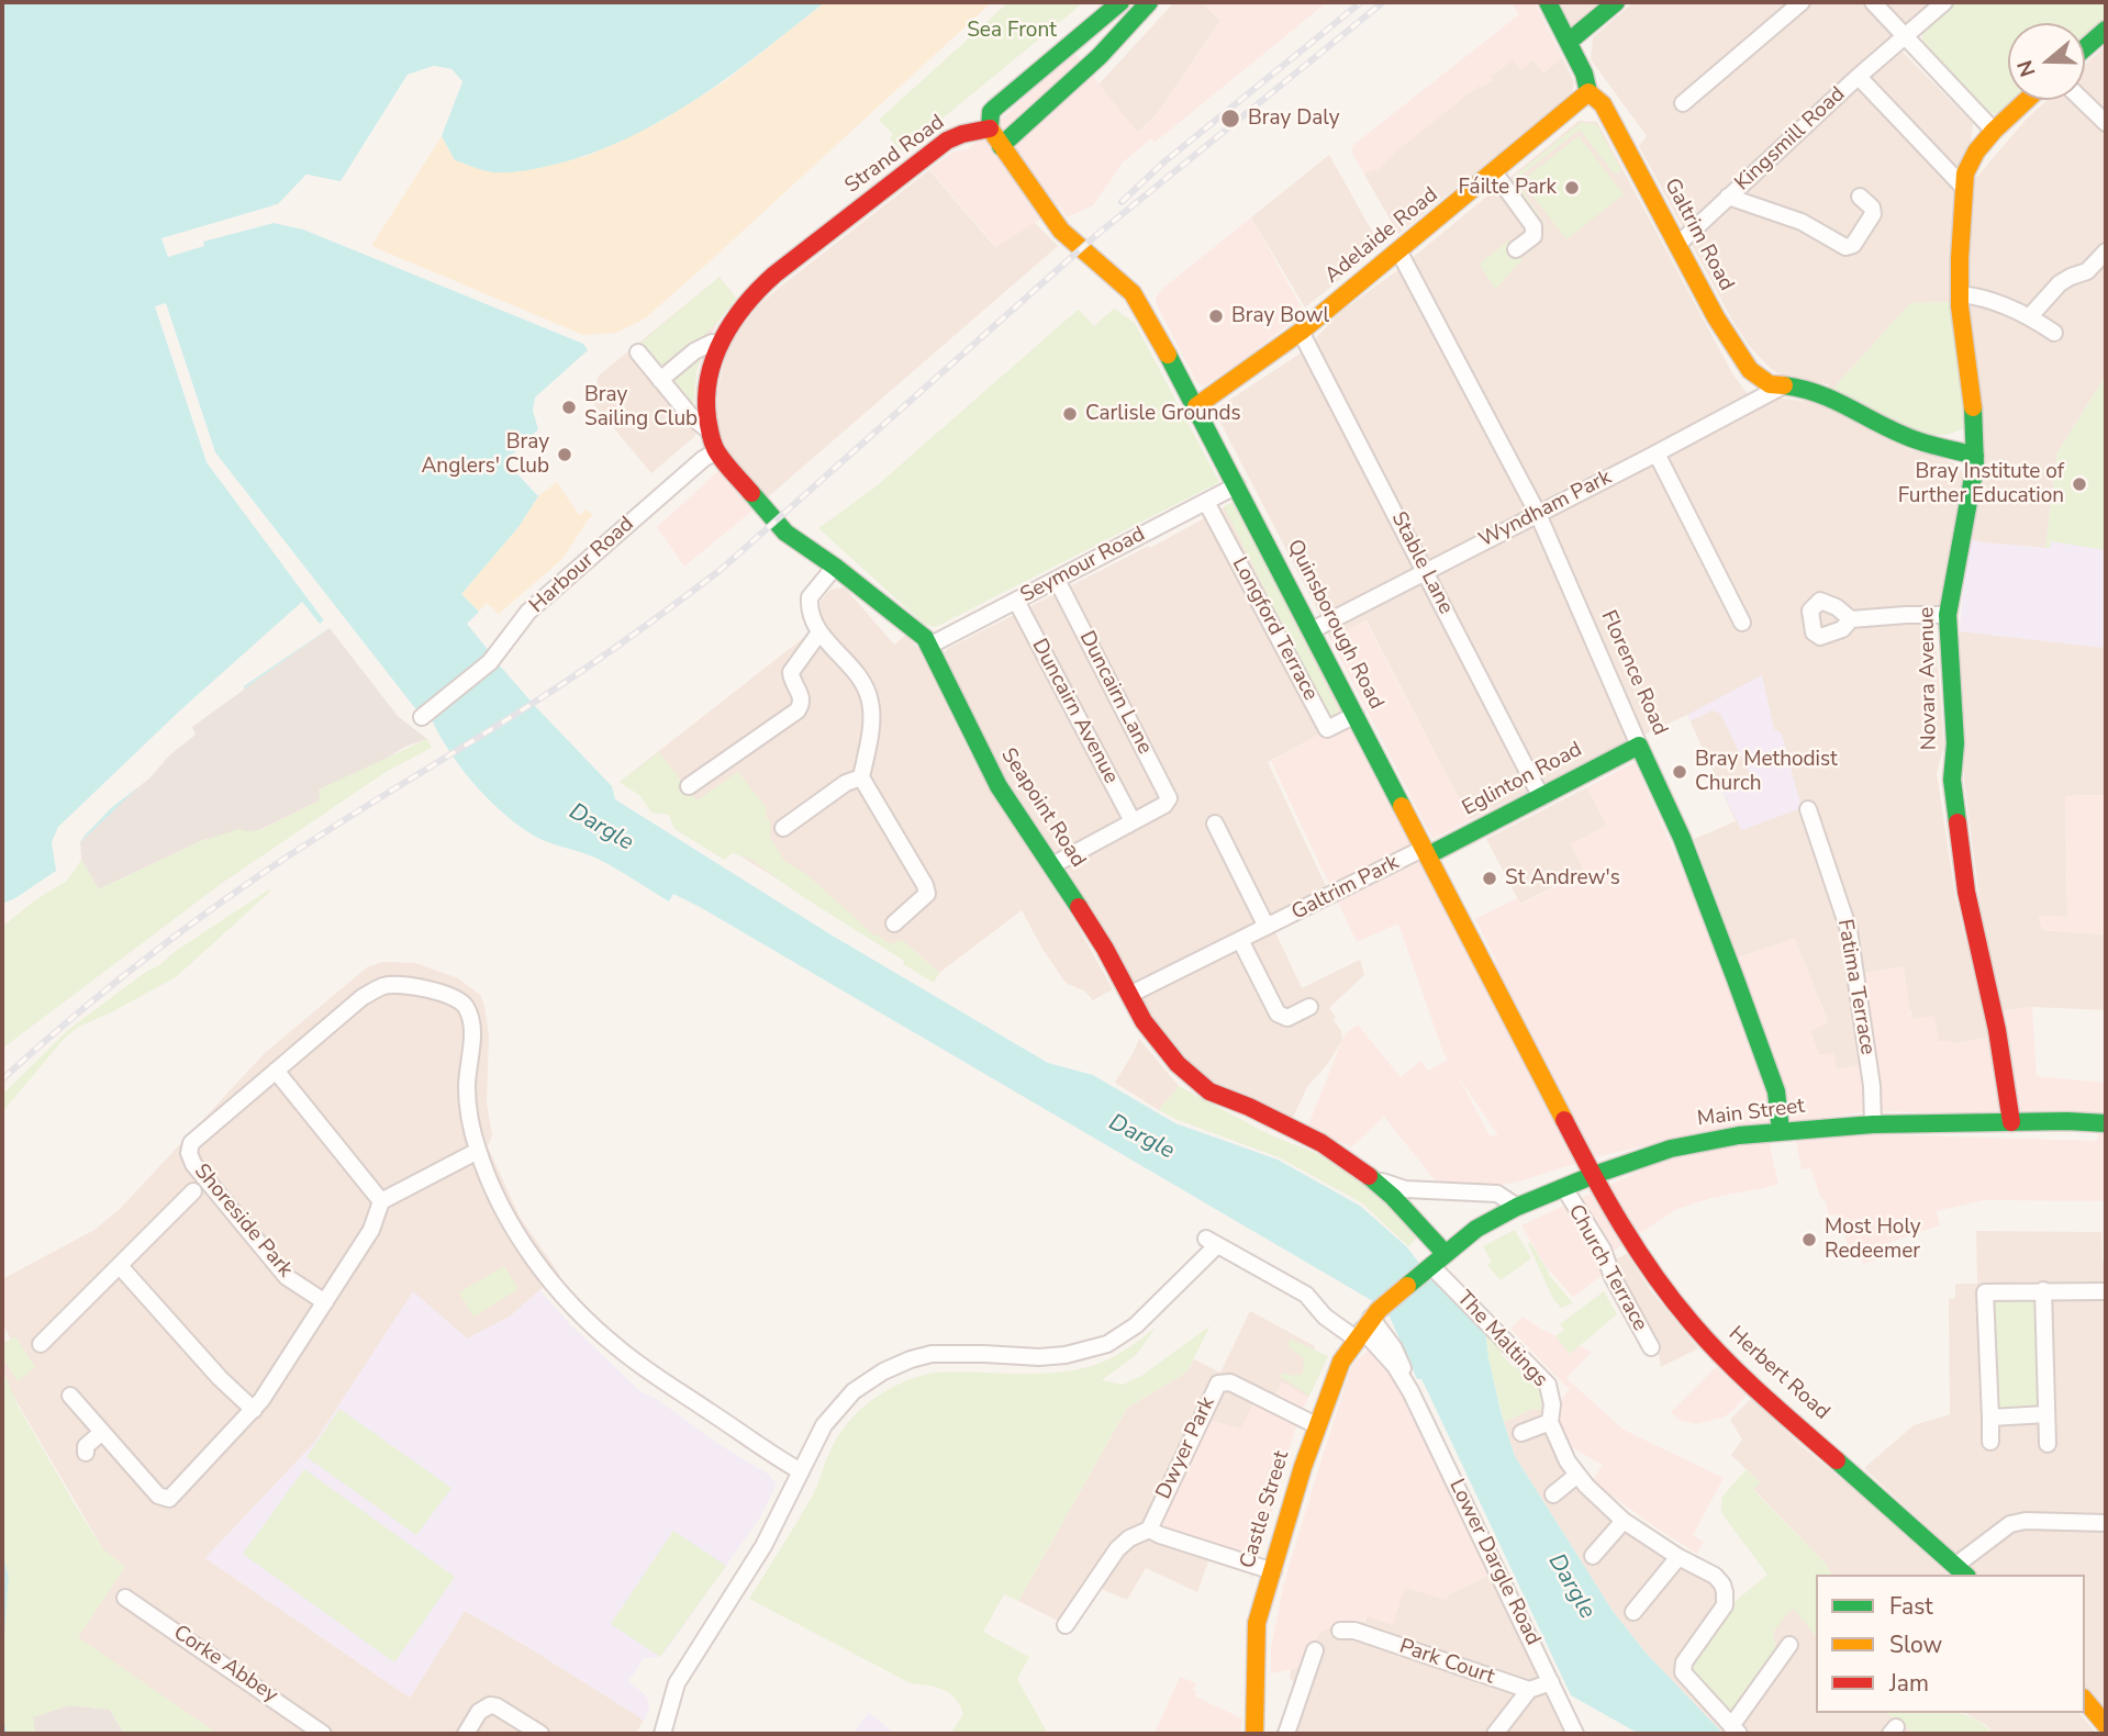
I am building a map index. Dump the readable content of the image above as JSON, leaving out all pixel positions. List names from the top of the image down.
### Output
{
  "streets": {
    "street": [
      "Kingsmill Road",
      "Strand Road",
      "Galtrim Road",
      "Adelaide Road",
      "Wyndham Park",
      "Stable Lane",
      "Harbour Road",
      "Seymour Road",
      "Quinsborough Road",
      "Longford Terrace",
      "Florence Road",
      "Novara Avenue",
      "Duncairn Lane",
      "Duncairn Avenue",
      "Eglinton Road",
      "Seapoint Road",
      "Galtrim Park",
      "Fatima Terrace",
      "Main Street",
      "Shoreside Park",
      "Church Terrace",
      "The Maltings",
      "Herbert Road",
      "Dwyer Park",
      "Castle Street",
      "Lower Dargle Road",
      "Park Court",
      "Corke Abbey"
    ]
  },
  "crossings": [
    ["Kingsmill Road", "Galtrim Road"],
    ["Strand Road", "Quinsborough Road"],
    ["Strand Road", "Seapoint Road"],
    ["Galtrim Road", "Adelaide Road"],
    ["Galtrim Road", "Wyndham Park"],
    ["Adelaide Road", "Stable Lane"],
    ["Adelaide Road", "Quinsborough Road"],
    ["Adelaide Road", "Florence Road"],
    ["Wyndham Park", "Stable Lane"],
    ["Wyndham Park", "Quinsborough Road"],
    ["Wyndham Park", "Florence Road"],
    ["Stable Lane", "Eglinton Road"],
    ["Harbour Road", "Seapoint Road"],
    ["Seymour Road", "Quinsborough Road"],
    ["Seymour Road", "Longford Terrace"],
    ["Seymour Road", "Duncairn Lane"],
    ["Seymour Road", "Duncairn Avenue"],
    ["Seymour Road", "Seapoint Road"],
    ["Quinsborough Road", "Longford Terrace"],
    ["Quinsborough Road", "Eglinton Road"],
    ["Quinsborough Road", "Galtrim Park"],
    ["Quinsborough Road", "Main Street"],
    ["Quinsborough Road", "Herbert Road"],
    ["Florence Road", "Eglinton Road"],
    ["Florence Road", "Main Street"],
    ["Novara Avenue", "Main Street"],
    ["Duncairn Lane", "Duncairn Avenue"],
    ["Eglinton Road", "Galtrim Park"],
    ["Seapoint Road", "Galtrim Park"],
    ["Seapoint Road", "Main Street"],
    ["Seapoint Road", "The Maltings"],
    ["Fatima Terrace", "Main Street"],
    ["Main Street", "Church Terrace"],
    ["Main Street", "The Maltings"],
    ["Main Street", "Herbert Road"],
    ["Main Street", "Castle Street"],
    ["Main Street", "Lower Dargle Road"],
    ["Dwyer Park", "Castle Street"],
    ["Castle Street", "Lower Dargle Road"]
  ],
  "water": ["Dargle"],
  "parks": ["Sea Front"],
  "places": [
    "Bray Daly",
    "Fáilte Park",
    "Bray Bowl",
    "Bray Sailing Club",
    "Carlisle Grounds",
    "Bray Anglers' Club",
    "Bray Institute of Further Education",
    "Bray Methodist Church",
    "St Andrew's",
    "Most Holy Redeemer"
  ],
  "legend": ["Fast", "Slow", "Jam"],
  "north": "left"
}
